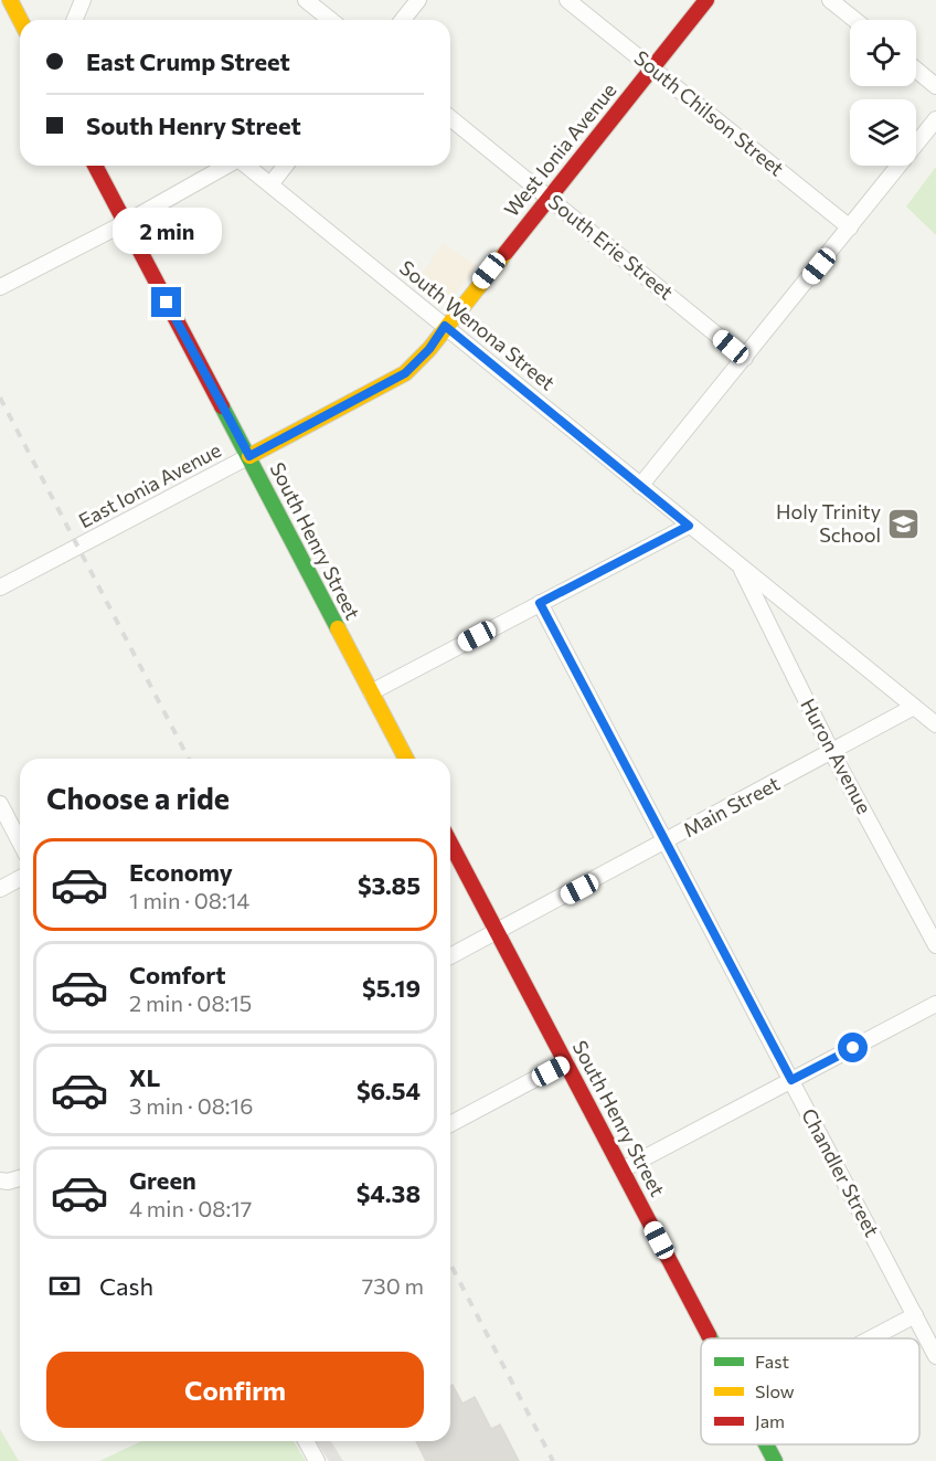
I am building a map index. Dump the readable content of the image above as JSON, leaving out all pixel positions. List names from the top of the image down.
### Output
{
  "streets": {
    "street": [
      "South Chilson Street",
      "West Ionia Avenue",
      "South Erie Street",
      "South Wenona Street",
      "East Ionia Avenue",
      "South Henry Street",
      "Huron Avenue",
      "Main Street",
      "Chandler Street"
    ]
  },
  "crossings": [
    ["South Chilson Street", "West Ionia Avenue"],
    ["West Ionia Avenue", "South Erie Street"],
    ["West Ionia Avenue", "South Wenona Street"],
    ["West Ionia Avenue", "East Ionia Avenue"],
    ["South Wenona Street", "East Ionia Avenue"],
    ["South Wenona Street", "Huron Avenue"],
    ["East Ionia Avenue", "South Henry Street"],
    ["South Henry Street", "Main Street"],
    ["Huron Avenue", "Main Street"],
    ["Main Street", "Chandler Street"]
  ],
  "places": {
    "school or university": ["Holy Trinity School"]
  },
  "legend": ["Fast", "Slow", "Jam"],
  "page": {
    "banner": ["East Crump Street", "South Henry Street"],
    "bubble": "2 min",
    "heading": "Choose a ride",
    "list": [
      {
        "name": "Economy",
        "note": "1 min · 08:14",
        "value": "$3.85"
      },
      {
        "name": "Comfort",
        "note": "2 min · 08:15",
        "value": "$5.19"
      },
      {
        "name": "XL",
        "note": "3 min · 08:16",
        "value": "$6.54"
      },
      {
        "name": "Green",
        "note": "4 min · 08:17",
        "value": "$4.38"
      }
    ],
    "pay": ["Cash", "730 m"],
    "buttons": "Confirm"
  }
}
